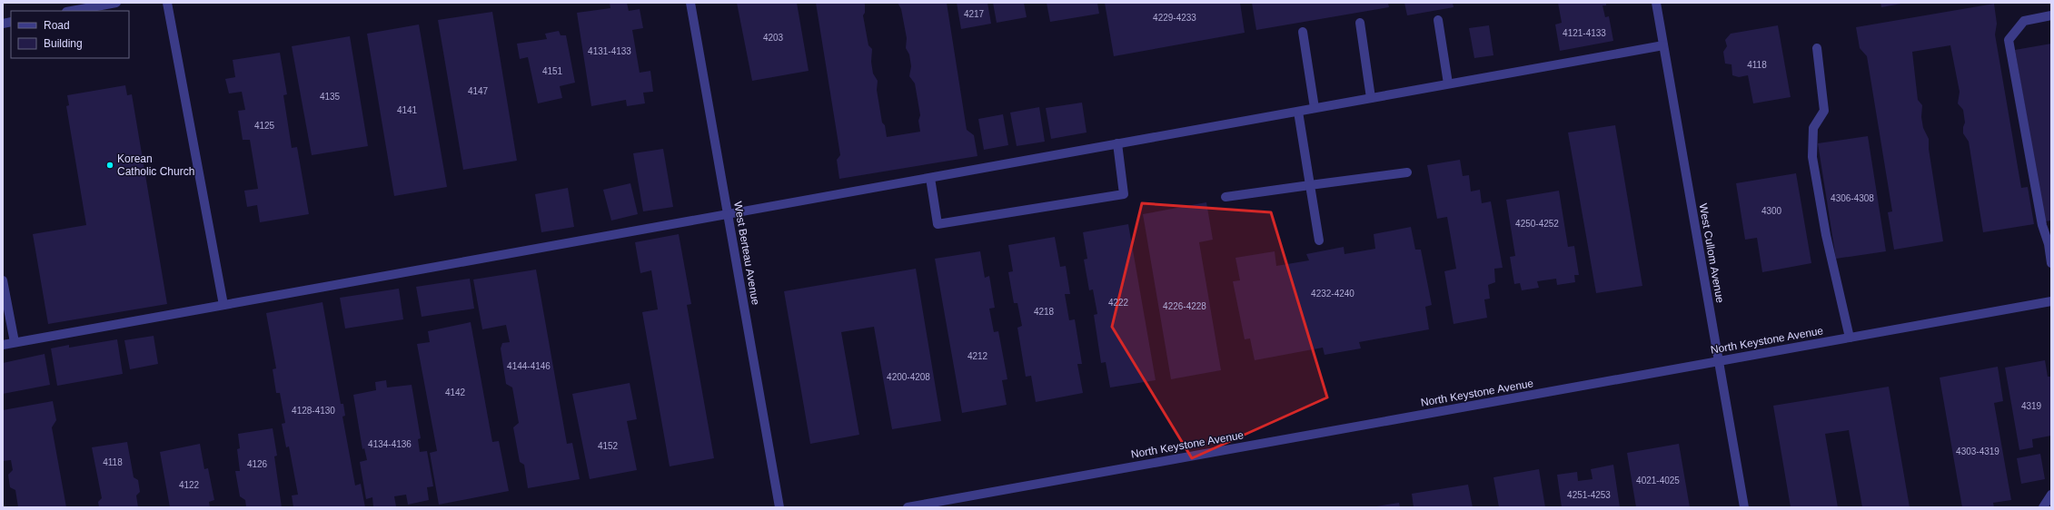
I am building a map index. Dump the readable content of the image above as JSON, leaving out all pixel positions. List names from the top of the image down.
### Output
{
  "streets": {
    "street": ["West Berteau Avenue", "West Cullom Avenue", "North Keystone Avenue"]
  },
  "crossings": [
    ["West Cullom Avenue", "North Keystone Avenue"]
  ],
  "places": ["Korean Catholic Church"],
  "house_numbers": [
    "4217",
    "4229-4233",
    "4121-4133",
    "4203",
    "4131-4133",
    "4118",
    "4151",
    "4147",
    "4135",
    "4141",
    "4125",
    "4306-4308",
    "4300",
    "4250-4252",
    "4232-4240",
    "4222",
    "4226-4228",
    "4218",
    "4212",
    "4144-4146",
    "4200-4208",
    "4142",
    "4319",
    "4128-4130",
    "4134-4136",
    "4152",
    "4303-4319",
    "4118",
    "4126",
    "4021-4025",
    "4122",
    "4251-4253"
  ],
  "legend": ["Road", "Building"]
}
